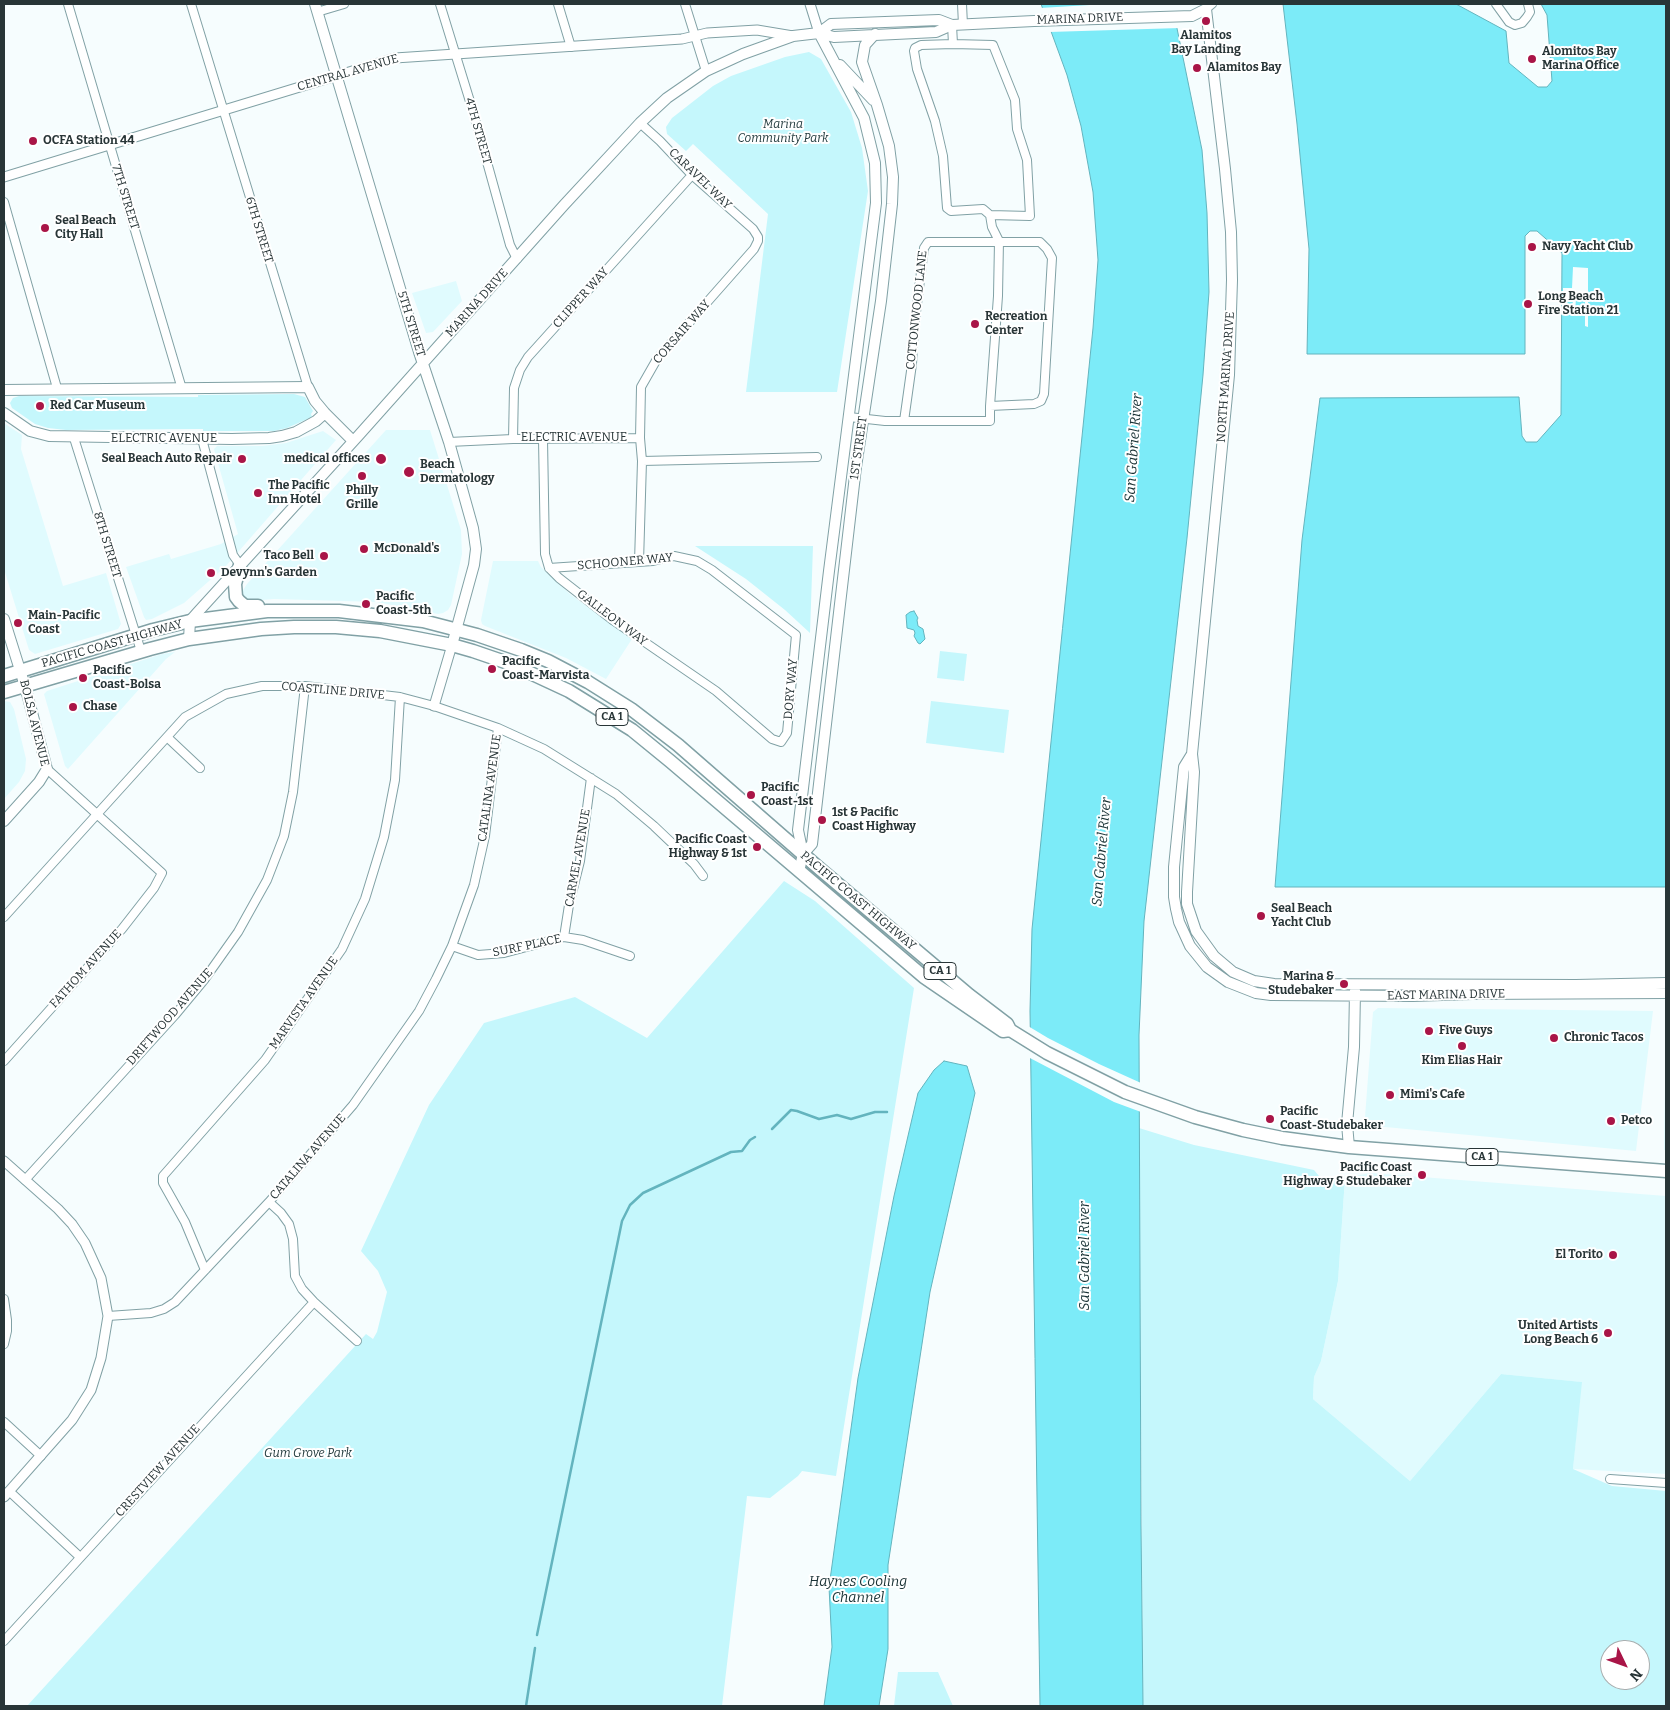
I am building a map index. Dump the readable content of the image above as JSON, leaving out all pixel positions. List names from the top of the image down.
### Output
{
  "streets": {
    "highway": ["PACIFIC COAST HIGHWAY", "CA 1"],
    "main road": [
      "MARINA DRIVE",
      "6TH STREET",
      "5TH STREET",
      "NORTH MARINA DRIVE",
      "ELECTRIC AVENUE",
      "1ST STREET",
      "BOLSA AVENUE",
      "EAST MARINA DRIVE"
    ],
    "street": [
      "CENTRAL AVENUE",
      "4TH STREET",
      "CARAVEL WAY",
      "7TH STREET",
      "CLIPPER WAY",
      "COTTONWOOD LANE",
      "CORSAIR WAY",
      "8TH STREET",
      "SCHOONER WAY",
      "GALLEON WAY",
      "DORY WAY",
      "COASTLINE DRIVE",
      "CATALINA AVENUE",
      "CARMEL AVENUE",
      "SURF PLACE",
      "FATHOM AVENUE",
      "MARVISTA AVENUE",
      "DRIFTWOOD AVENUE",
      "CRESTVIEW AVENUE"
    ]
  },
  "crossings": [
    ["MARINA DRIVE", "CENTRAL AVENUE"],
    ["MARINA DRIVE", "4TH STREET"],
    ["MARINA DRIVE", "CARAVEL WAY"],
    ["MARINA DRIVE", "6TH STREET"],
    ["MARINA DRIVE", "5TH STREET"],
    ["MARINA DRIVE", "NORTH MARINA DRIVE"],
    ["MARINA DRIVE", "1ST STREET"],
    ["MARINA DRIVE", "PACIFIC COAST HIGHWAY"],
    ["CENTRAL AVENUE", "4TH STREET"],
    ["CENTRAL AVENUE", "7TH STREET"],
    ["CENTRAL AVENUE", "6TH STREET"],
    ["CENTRAL AVENUE", "5TH STREET"],
    ["CARAVEL WAY", "CLIPPER WAY"],
    ["CARAVEL WAY", "CORSAIR WAY"],
    ["6TH STREET", "ELECTRIC AVENUE"],
    ["CLIPPER WAY", "ELECTRIC AVENUE"],
    ["5TH STREET", "ELECTRIC AVENUE"],
    ["5TH STREET", "PACIFIC COAST HIGHWAY"],
    ["CORSAIR WAY", "ELECTRIC AVENUE"],
    ["CORSAIR WAY", "SCHOONER WAY"],
    ["NORTH MARINA DRIVE", "EAST MARINA DRIVE"],
    ["ELECTRIC AVENUE", "8TH STREET"],
    ["1ST STREET", "PACIFIC COAST HIGHWAY"],
    ["8TH STREET", "PACIFIC COAST HIGHWAY"],
    ["SCHOONER WAY", "GALLEON WAY"],
    ["SCHOONER WAY", "DORY WAY"],
    ["GALLEON WAY", "DORY WAY"],
    ["PACIFIC COAST HIGHWAY", "CA 1"],
    ["PACIFIC COAST HIGHWAY", "BOLSA AVENUE"],
    ["COASTLINE DRIVE", "CATALINA AVENUE"],
    ["COASTLINE DRIVE", "CARMEL AVENUE"],
    ["COASTLINE DRIVE", "FATHOM AVENUE"],
    ["COASTLINE DRIVE", "MARVISTA AVENUE"],
    ["COASTLINE DRIVE", "DRIFTWOOD AVENUE"],
    ["CATALINA AVENUE", "SURF PLACE"],
    ["CATALINA AVENUE", "MARVISTA AVENUE"],
    ["CARMEL AVENUE", "SURF PLACE"]
  ],
  "water": ["San Gabriel River", "Haynes Cooling Channel"],
  "parks": ["Marina Community Park", "Gum Grove Park"],
  "places": [
    "Alamitos Bay Landing",
    "Alomitos Bay Marina Office",
    "Alamitos Bay",
    "OCFA Station 44",
    "Seal Beach City Hall",
    "Navy Yacht Club",
    "Long Beach Fire Station 21",
    "Recreation Center",
    "Red Car Museum",
    "Seal Beach Auto Repair",
    "medical offices",
    "Beach Dermatology",
    "Philly Grille",
    "The Pacific Inn Hotel",
    "McDonald's",
    "Taco Bell",
    "Devynn's Garden",
    "Pacific Coast-5th",
    "Main-Pacific Coast",
    "Pacific Coast-Marvista",
    "Pacific Coast-Bolsa",
    "Chase",
    "Pacific Coast-1st",
    "1st & Pacific Coast Highway",
    "Pacific Coast Highway & 1st",
    "Seal Beach Yacht Club",
    "Marina & Studebaker",
    "Five Guys",
    "Chronic Tacos",
    "Kim Elias Hair",
    "Mimi's Cafe",
    "Pacific Coast-Studebaker",
    "Petco",
    "Pacific Coast Highway & Studebaker",
    "El Torito",
    "United Artists Long Beach 6"
  ],
  "north": "bottom right"
}
